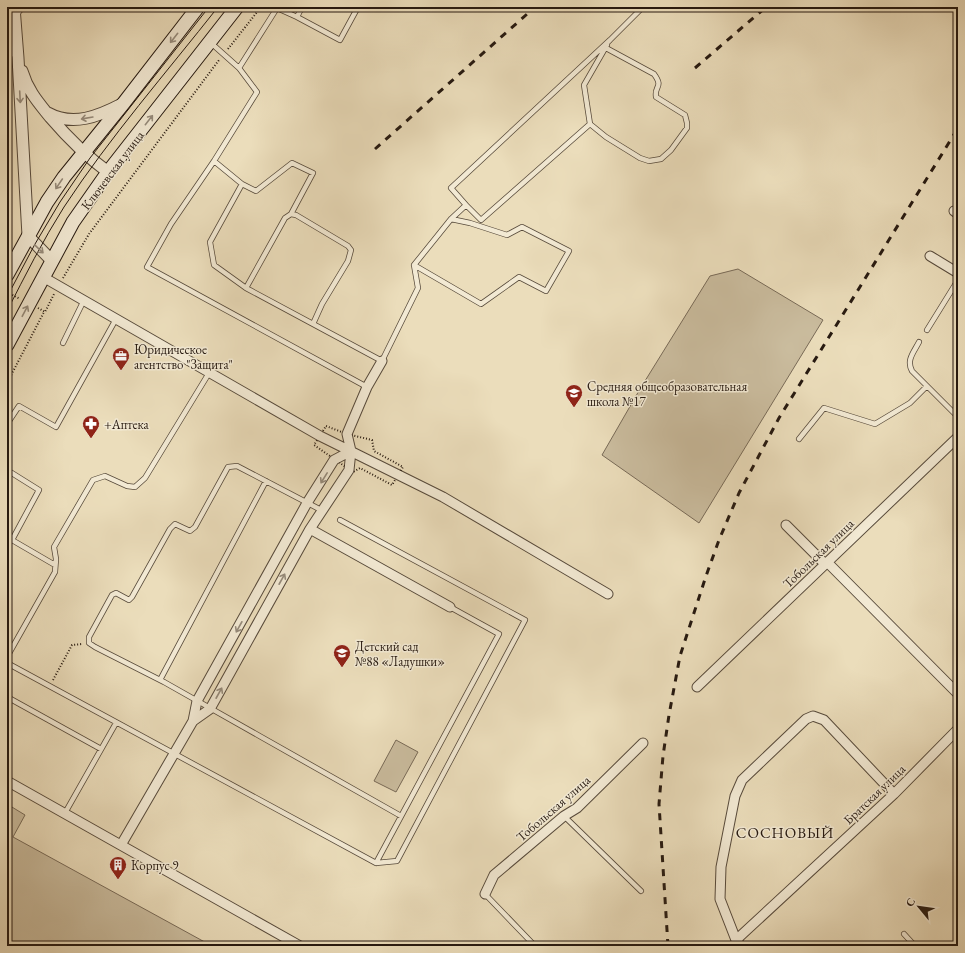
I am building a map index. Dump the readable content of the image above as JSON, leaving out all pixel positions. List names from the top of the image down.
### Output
{
  "streets": {
    "main road": ["Ключевская улица"],
    "street": ["Тобольская улица", "Братская улица"]
  },
  "districts": ["СОСНОВЫЙ"],
  "places": {
    "office": ["Юридическое агентство \"Защита\""],
    "school or university": ["Средняя общеобразовательная школа №17", "Детский сад №88 «Ладушки»"],
    "pharmacy": ["+Аптека"],
    "building": ["Корпус 9"]
  },
  "north": "top left"
}
